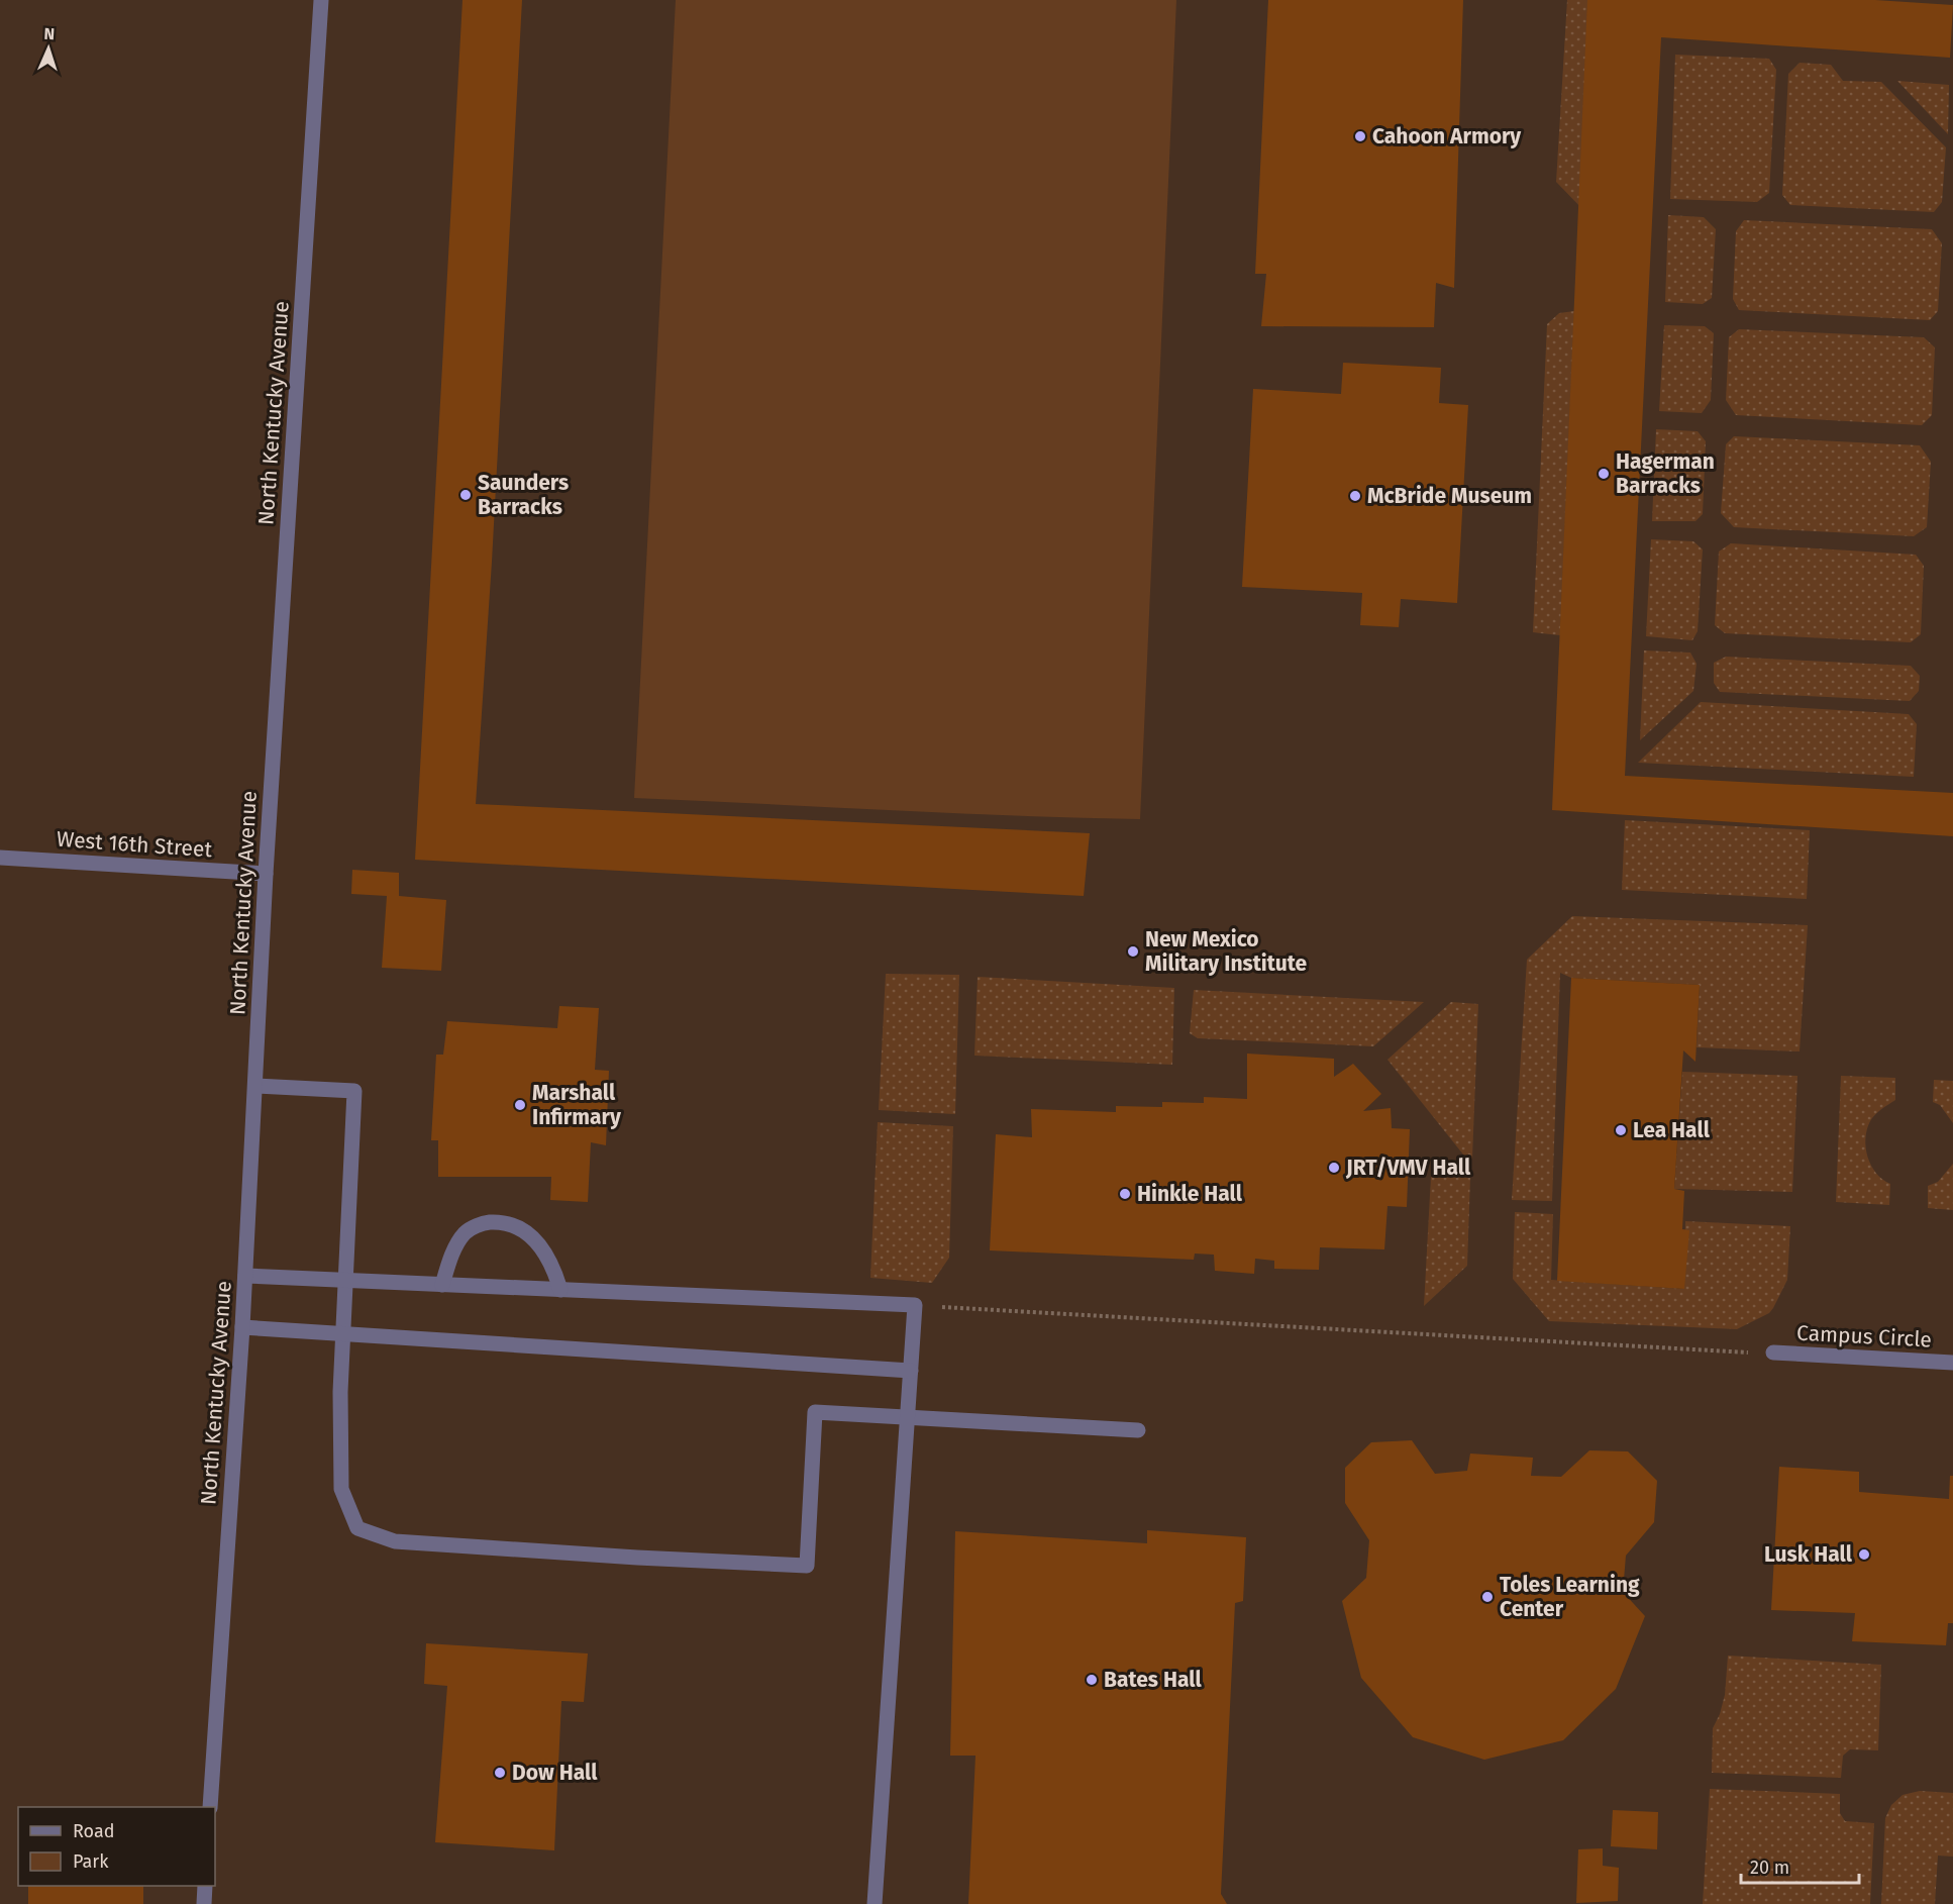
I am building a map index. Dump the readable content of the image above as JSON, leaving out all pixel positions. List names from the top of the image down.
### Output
{
  "streets": {
    "street": ["North Kentucky Avenue", "West 16th Street", "Campus Circle"]
  },
  "crossings": [
    ["North Kentucky Avenue", "West 16th Street"]
  ],
  "places": [
    "Cahoon Armory",
    "Hagerman Barracks",
    "Saunders Barracks",
    "McBride Museum",
    "New Mexico Military Institute",
    "Marshall Infirmary",
    "Lea Hall",
    "JRT/VMV Hall",
    "Hinkle Hall",
    "Lusk Hall",
    "Toles Learning Center",
    "Bates Hall",
    "Dow Hall"
  ],
  "legend": ["Road", "Park"],
  "scale_bar": "20 m",
  "north": "top"
}
